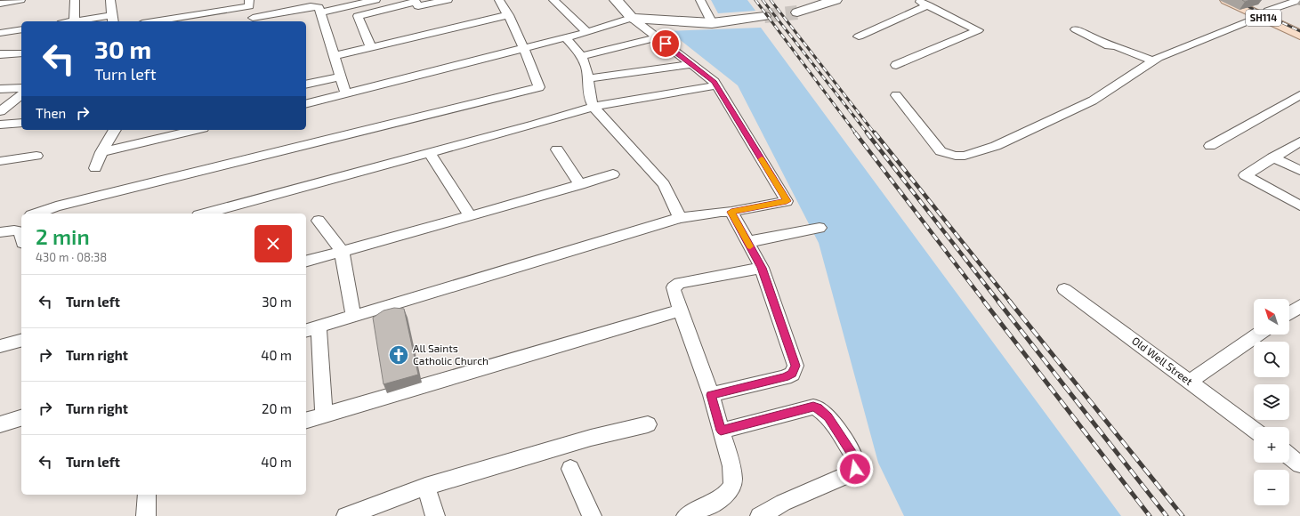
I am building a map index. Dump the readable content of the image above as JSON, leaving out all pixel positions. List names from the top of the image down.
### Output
{
  "streets": {
    "main road": ["SH114"],
    "street": ["Old Well Street"]
  },
  "places": {
    "church": ["All Saints Catholic Church"]
  },
  "north": "top left",
  "page": {
    "turn": ["30 m", "Turn left"],
    "then": "Then",
    "heading": ["2 min", "430 m · 08:38"],
    "list": [
      {
        "name": "Turn left",
        "value": "30 m"
      },
      {
        "name": "Turn right",
        "value": "40 m"
      },
      {
        "name": "Turn right",
        "value": "20 m"
      },
      {
        "name": "Turn left",
        "value": "40 m"
      }
    ],
    "map_buttons": ["+", "−"]
  }
}
